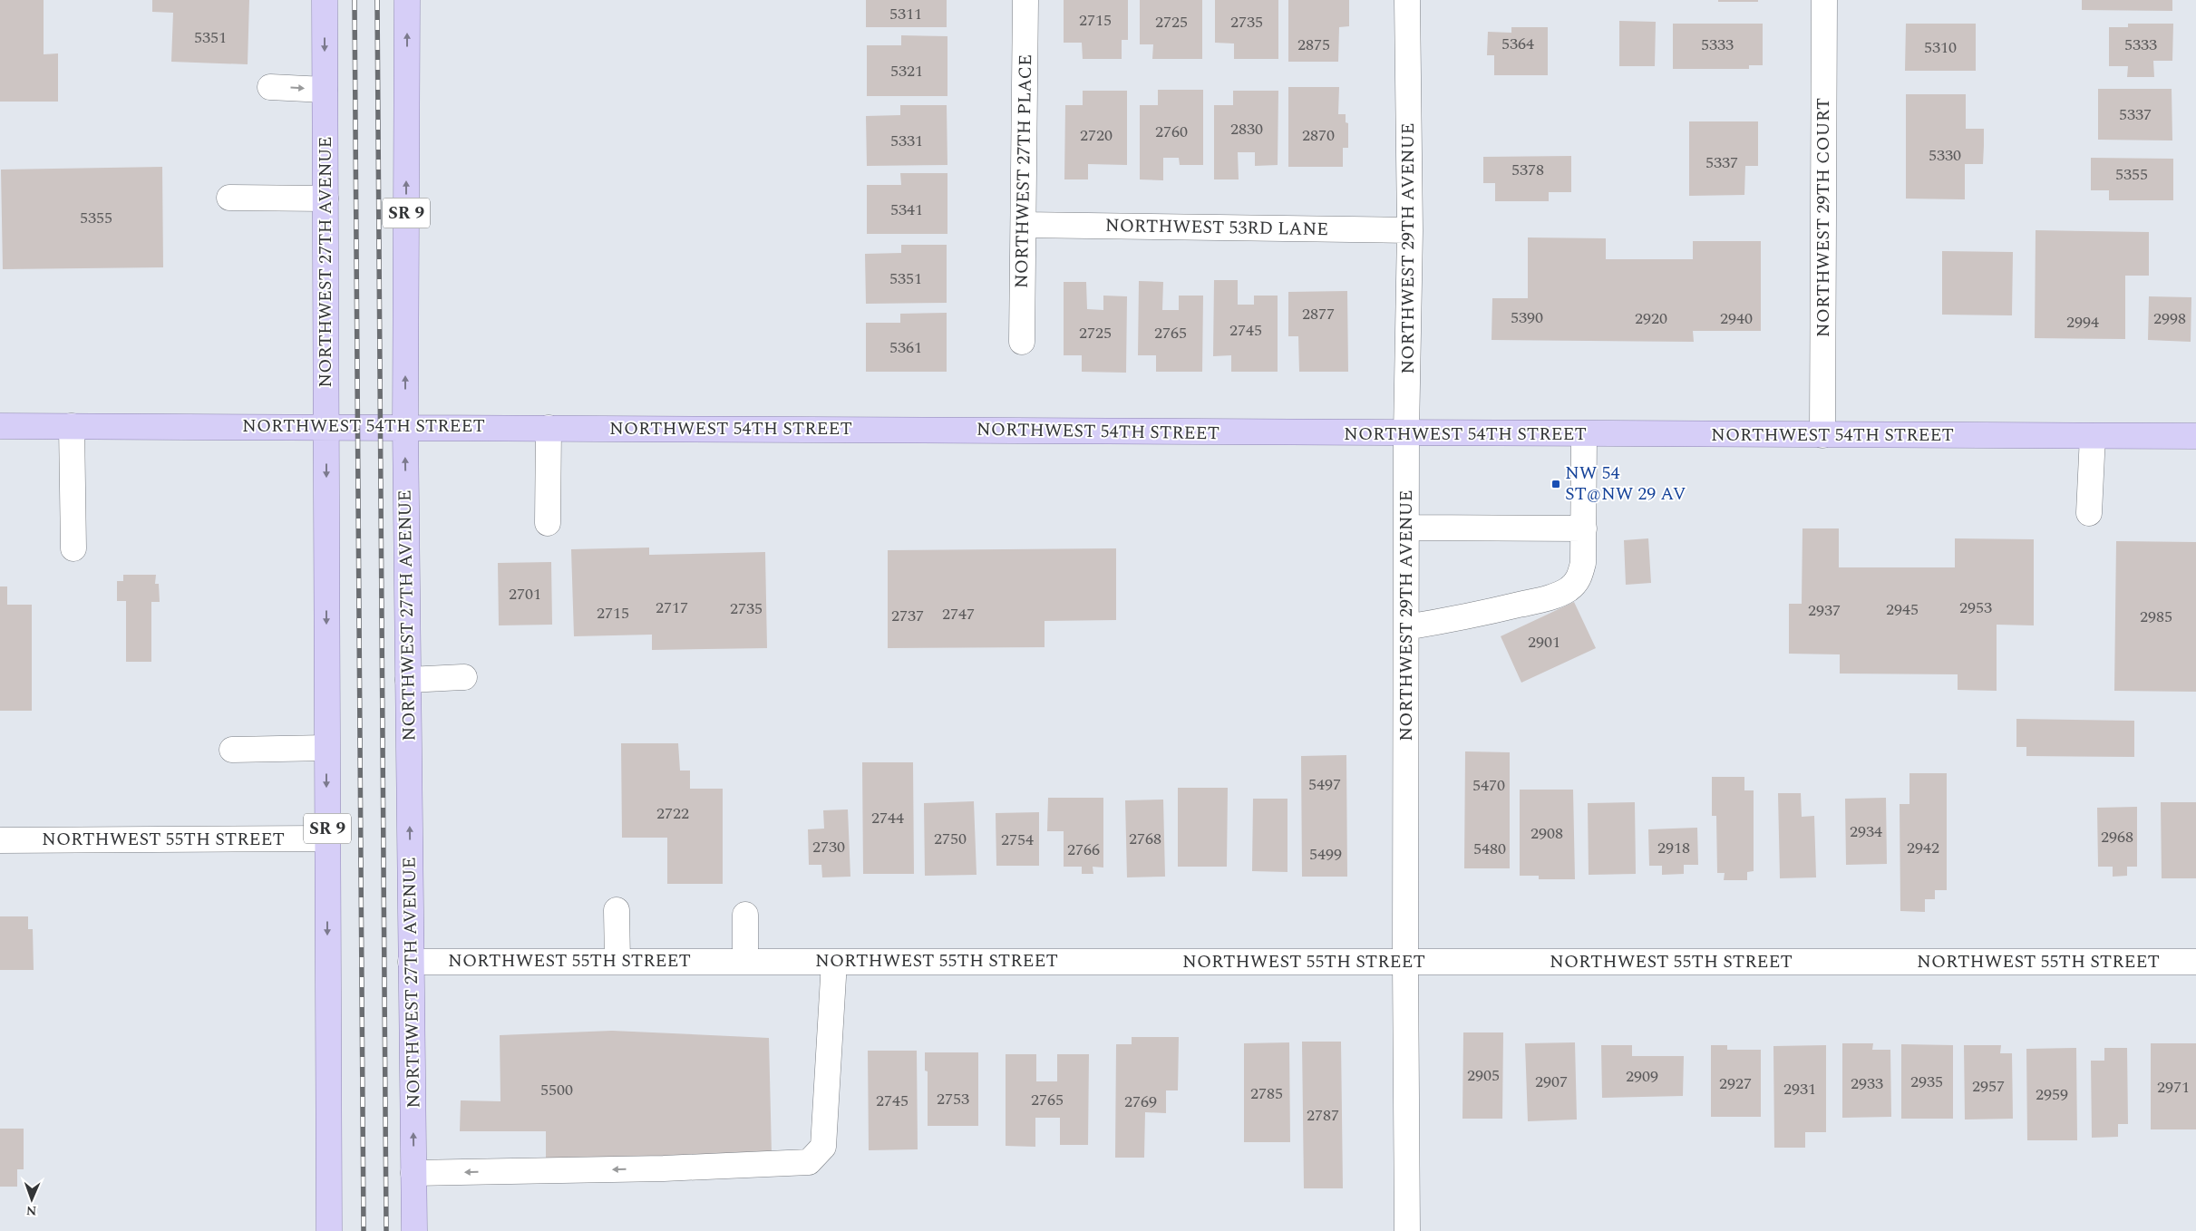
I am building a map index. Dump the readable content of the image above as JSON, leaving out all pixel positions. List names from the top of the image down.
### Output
{
  "streets": {
    "main road": ["SR 9", "NORTHWEST 27TH AVENUE", "NORTHWEST 54TH STREET"],
    "street": [
      "NORTHWEST 27TH PLACE",
      "NORTHWEST 29TH COURT",
      "NORTHWEST 53RD LANE",
      "NORTHWEST 29TH AVENUE",
      "NORTHWEST 55TH STREET"
    ]
  },
  "crossings": [
    ["NORTHWEST 27TH PLACE", "NORTHWEST 53RD LANE"],
    ["NORTHWEST 29TH COURT", "NORTHWEST 54TH STREET"],
    ["NORTHWEST 53RD LANE", "NORTHWEST 29TH AVENUE"],
    ["NORTHWEST 29TH AVENUE", "NORTHWEST 54TH STREET"],
    ["NORTHWEST 29TH AVENUE", "NORTHWEST 55TH STREET"],
    ["NORTHWEST 27TH AVENUE", "NORTHWEST 54TH STREET"],
    ["NORTHWEST 27TH AVENUE", "NORTHWEST 55TH STREET"]
  ],
  "places": {
    "transit": ["NW 54 ST@NW 29 AV"]
  },
  "house_numbers": [
    "5311",
    "2715",
    "2725",
    "2735",
    "5351",
    "5364",
    "2875",
    "5333",
    "5333",
    "5310",
    "5321",
    "5337",
    "2830",
    "2760",
    "2720",
    "2870",
    "5331",
    "5330",
    "5337",
    "5378",
    "5355",
    "5341",
    "5355",
    "5351",
    "2877",
    "5390",
    "2920",
    "2940",
    "2998",
    "2994",
    "2745",
    "2725",
    "2765",
    "5361",
    "2701",
    "2717",
    "2953",
    "2735",
    "2945",
    "2937",
    "2715",
    "2747",
    "2737",
    "2985",
    "2901",
    "5497",
    "5470",
    "2722",
    "2744",
    "2934",
    "2908",
    "2968",
    "2750",
    "2768",
    "2754",
    "2730",
    "2918",
    "2942",
    "5480",
    "2766",
    "5499",
    "2905",
    "2909",
    "2907",
    "2935",
    "2927",
    "2933",
    "2957",
    "2971",
    "2931",
    "5500",
    "2785",
    "2959",
    "2753",
    "2765",
    "2745",
    "2769",
    "2787"
  ],
  "north": "bottom"
}
